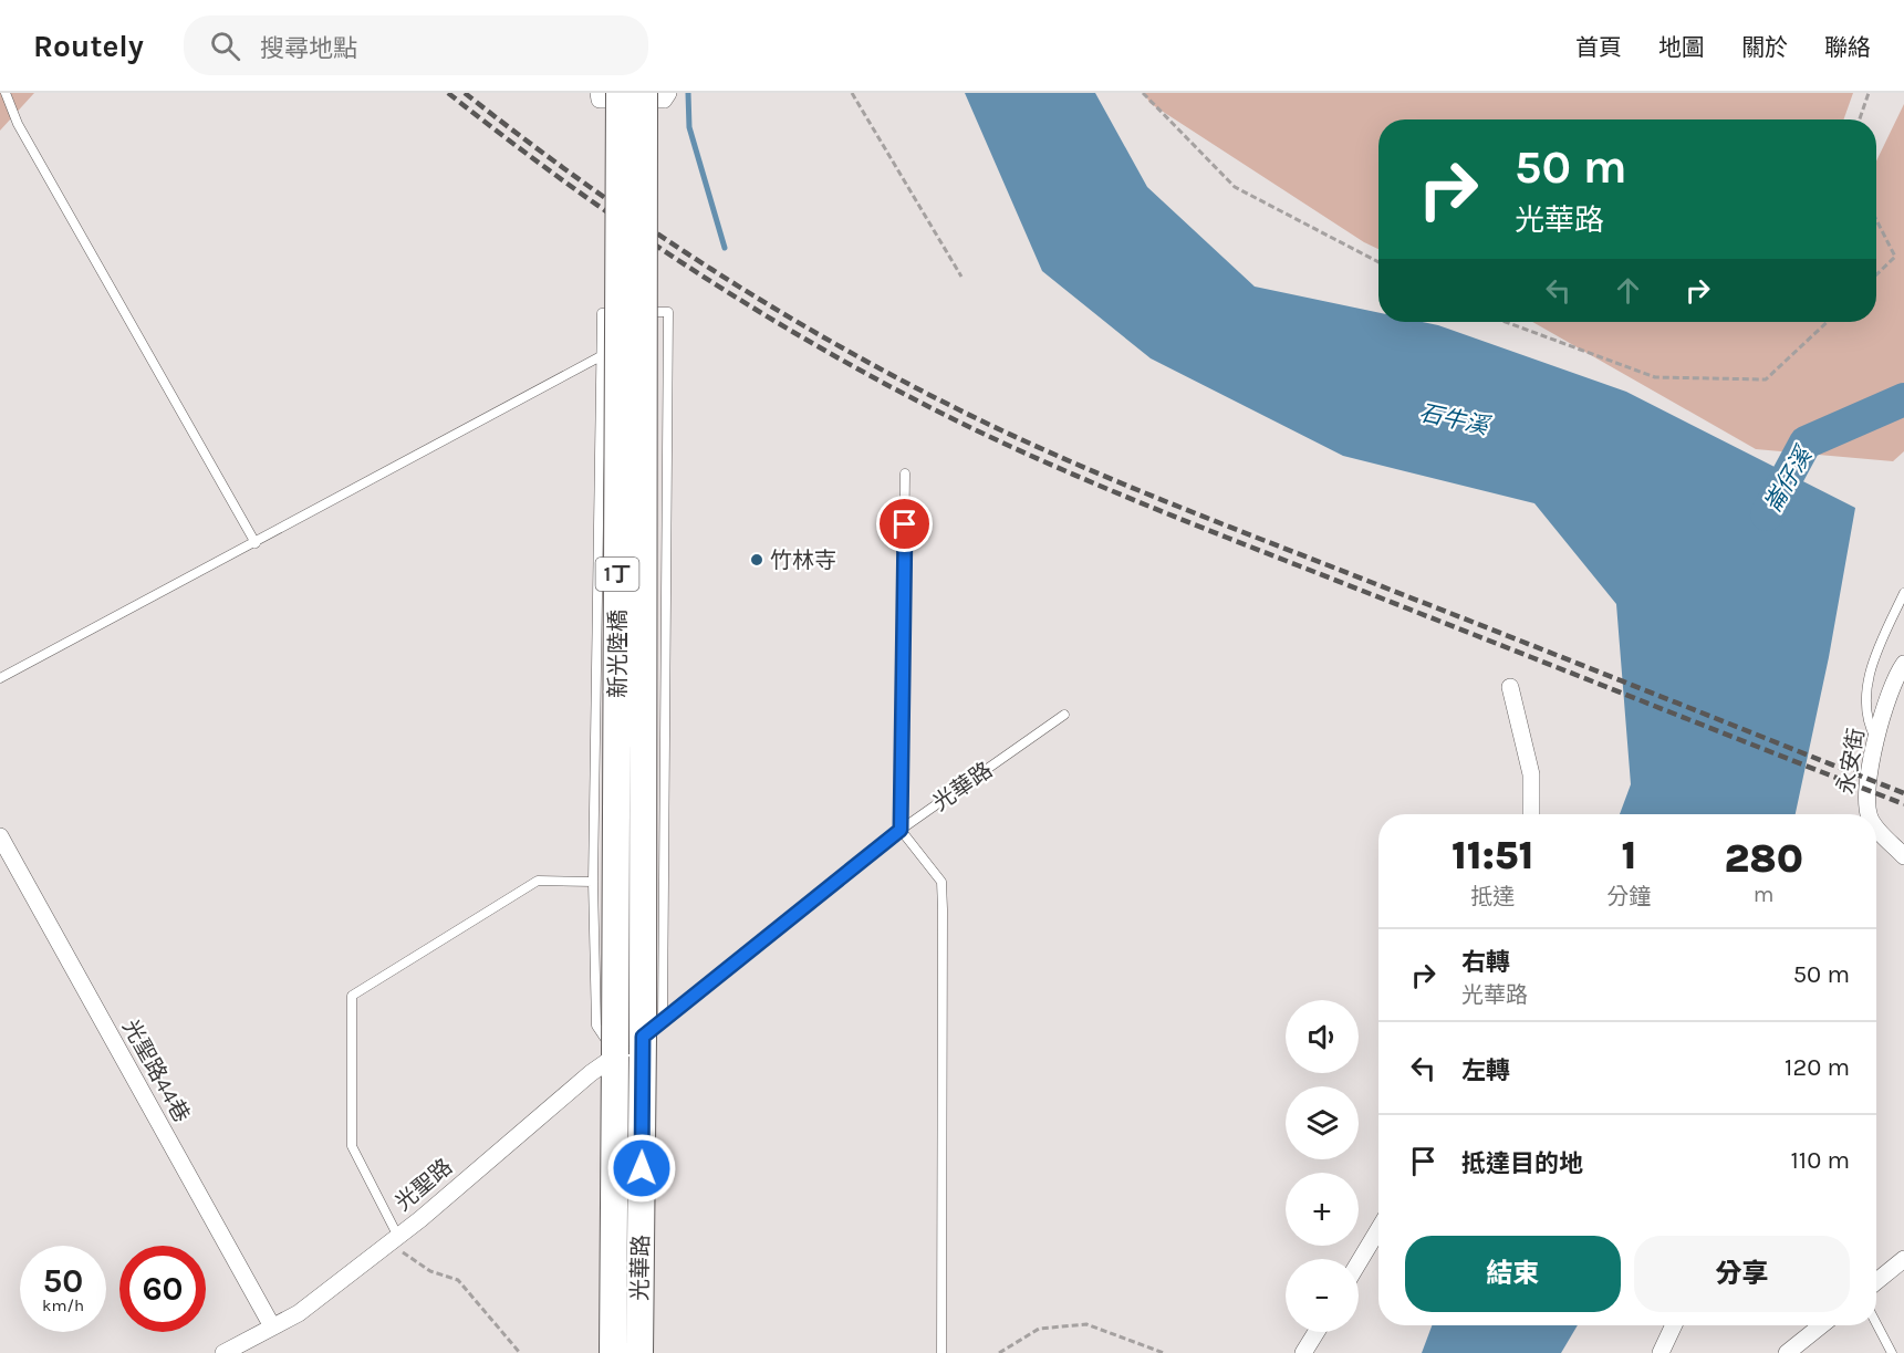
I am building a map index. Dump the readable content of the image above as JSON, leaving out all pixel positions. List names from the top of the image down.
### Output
{
  "streets": {
    "main road": ["1丁", "新光陸橋", "光華路"],
    "street": ["永安街", "光聖路44巷", "光聖路"]
  },
  "crossings": [
    ["新光陸橋", "光華路"],
    ["新光陸橋", "光聖路"],
    ["光華路", "光聖路"],
    ["光聖路44巷", "光聖路"]
  ],
  "water": ["石牛溪", "崙仔溪"],
  "places": ["竹林寺"],
  "page": {
    "header": "Routely",
    "search": "搜尋地點",
    "nav": [
      "首頁",
      "地圖",
      "關於",
      "聯絡"
    ],
    "turn": ["50 m", "光華路"],
    "eta": [
      "11:51",
      "抵達",
      "1",
      "分鐘",
      "280",
      "m"
    ],
    "list": [
      {
        "name": "右轉",
        "note": "光華路",
        "value": "50 m"
      },
      {
        "name": "左轉",
        "value": "120 m"
      },
      {
        "name": "抵達目的地",
        "value": "110 m"
      }
    ],
    "map_buttons": ["+", "−"],
    "buttons": ["結束", "分享"],
    "speed": "50 km/h",
    "limit": "60"
  }
}
